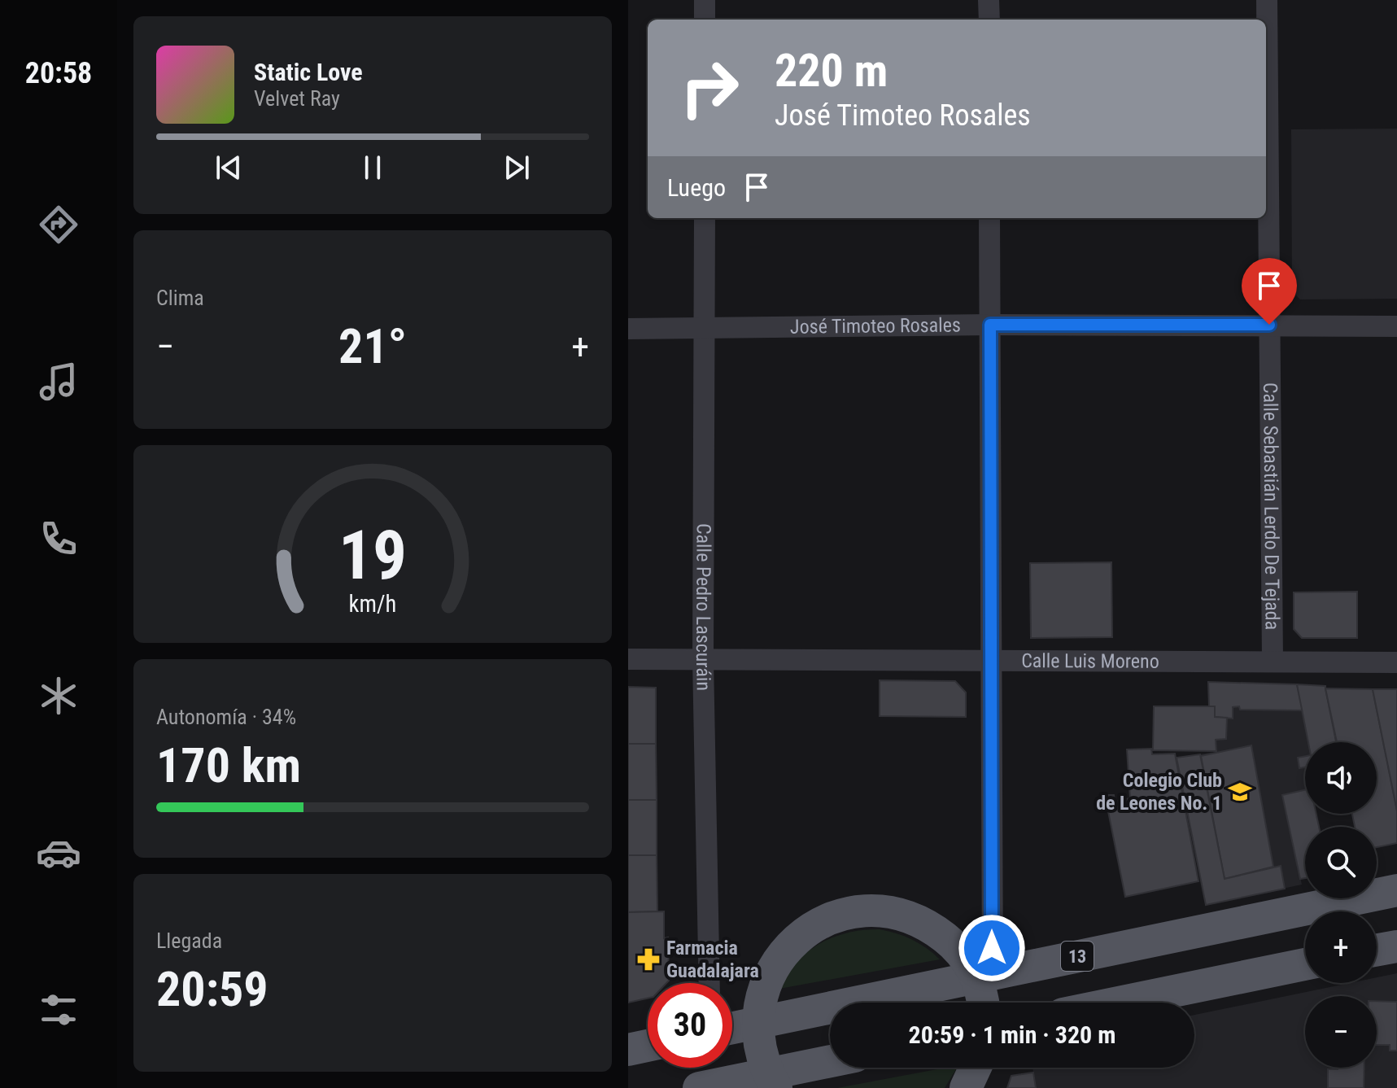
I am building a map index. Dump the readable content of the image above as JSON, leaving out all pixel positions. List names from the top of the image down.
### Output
{
  "streets": {
    "main road": ["13"],
    "street": [
      "José Timoteo Rosales",
      "Calle Sebastián Lerdo De Tejada",
      "Calle Pedro Lascuráin",
      "Calle Luis Moreno"
    ]
  },
  "crossings": [
    ["José Timoteo Rosales", "Calle Sebastián Lerdo De Tejada"],
    ["José Timoteo Rosales", "Calle Pedro Lascuráin"],
    ["Calle Sebastián Lerdo De Tejada", "Calle Luis Moreno"],
    ["Calle Pedro Lascuráin", "Calle Luis Moreno"]
  ],
  "places": {
    "school or university": ["Colegio Club de Leones No. 1"],
    "pharmacy": ["Farmacia Guadalajara"]
  },
  "page": {
    "tabs": "20:58",
    "turn": ["220 m", "José Timoteo Rosales"],
    "song": ["Static Love", "Velvet Ray"],
    "then": "Luego",
    "tile": [
      "Clima",
      ["Autonomía · 34%", "170 km"],
      ["Llegada", "20:59"]
    ],
    "heat": ["−", "21°", "+"],
    "map_buttons": ["+", "−"],
    "limit": "30",
    "trip": "20:59 · 1 min · 320 m",
    "gauge": ["19", "km/h"]
  }
}
